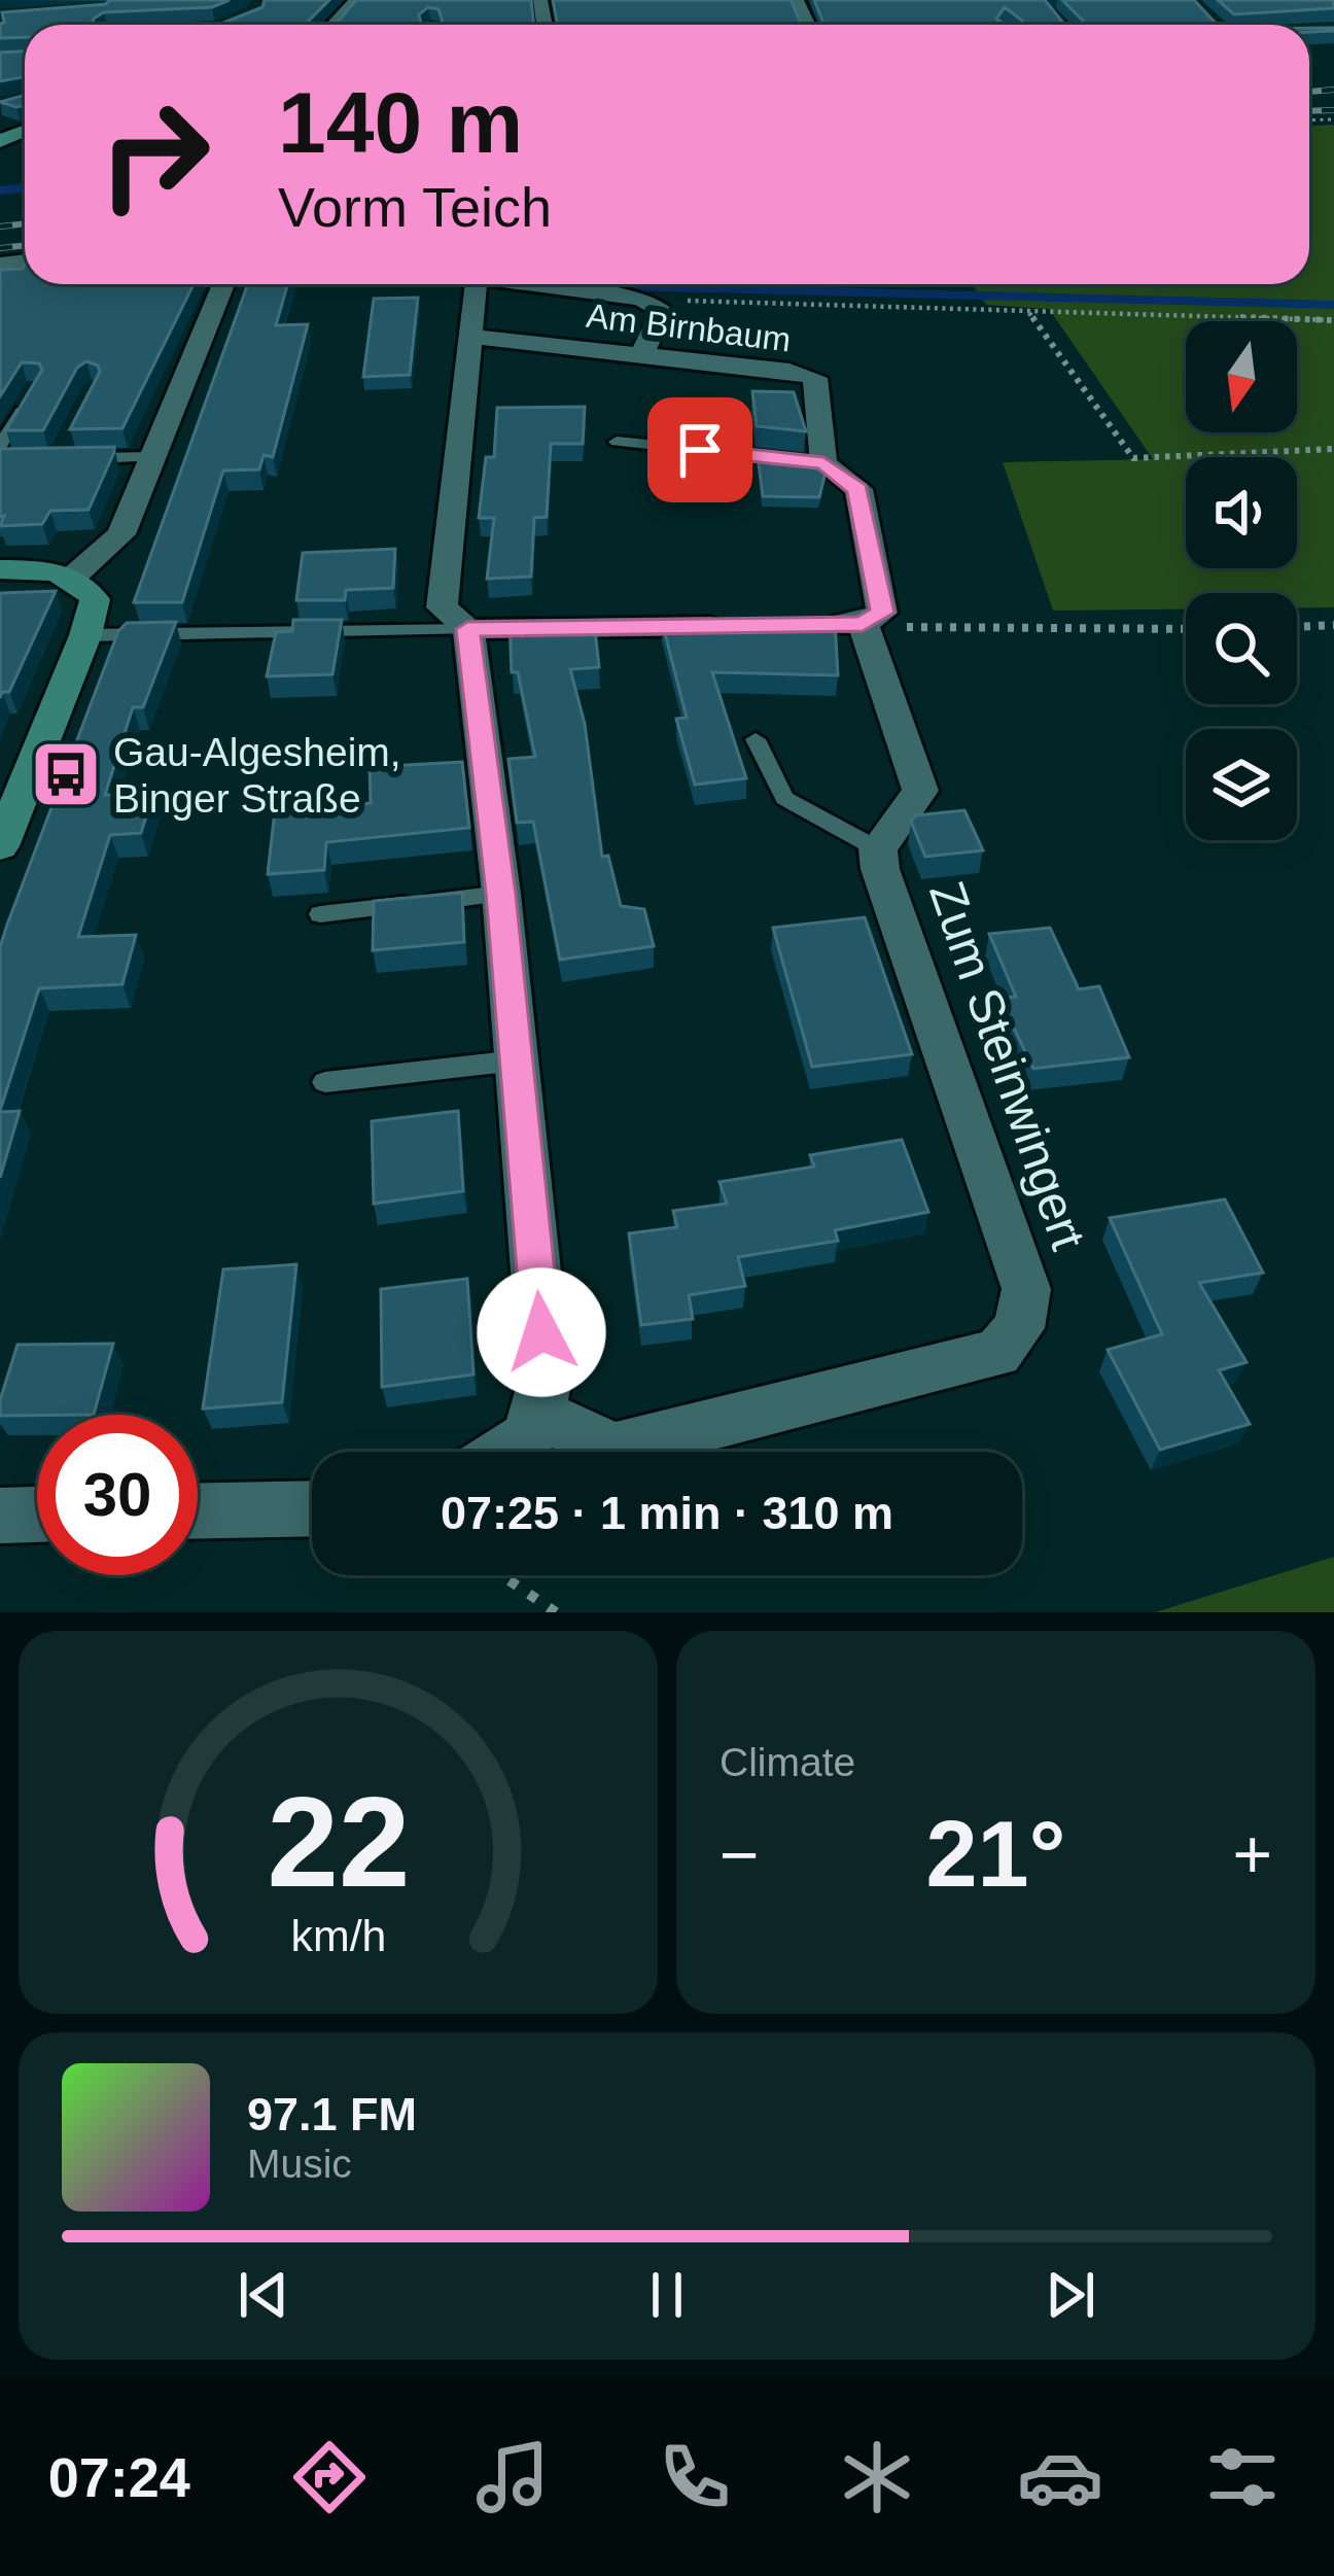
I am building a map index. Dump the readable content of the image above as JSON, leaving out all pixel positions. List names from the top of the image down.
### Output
{
  "streets": {
    "street": ["Am Birnbaum", "Zum Steinwingert"]
  },
  "places": {
    "bus stop": ["Gau-Algesheim, Binger Straße"]
  },
  "north": "bottom",
  "page": {
    "turn": ["140 m", "Vorm Teich"],
    "limit": "30",
    "trip": "07:25 · 1 min · 310 m",
    "tile": "Climate",
    "heat": ["−", "21°", "+"],
    "song": ["97.1 FM", "Music"],
    "tabs": "07:24",
    "gauge": ["22", "km/h"]
  }
}
